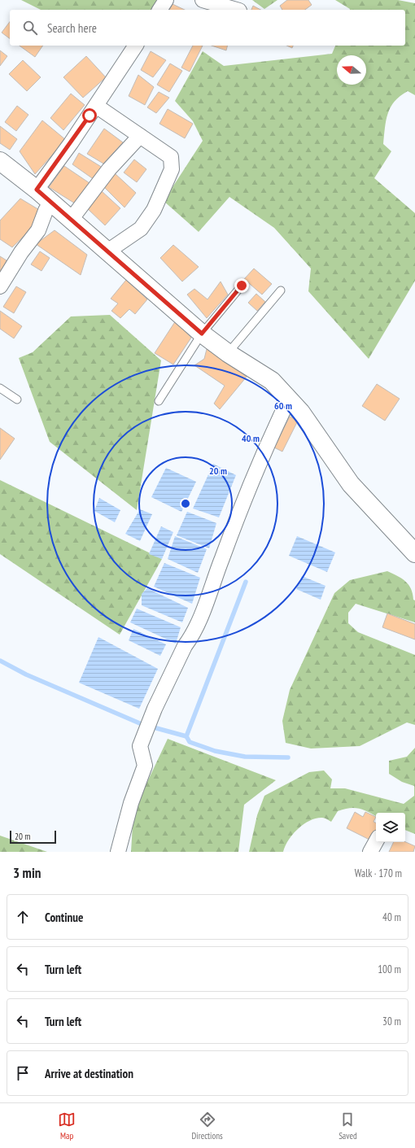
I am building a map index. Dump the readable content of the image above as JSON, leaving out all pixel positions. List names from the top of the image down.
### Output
{
  "scale_bar": "20 m",
  "north": "left",
  "page": {
    "search": "Search here",
    "scale": "20 m",
    "heading": ["3 min", "Walk · 170 m"],
    "list": [
      ["Continue", "40 m"],
      ["Turn left", "100 m"],
      ["Turn left", "30 m"],
      "Arrive at destination"
    ],
    "nav": ["Map", "Directions", "Saved"]
  },
  "rings": ["60 m", "40 m", "20 m"]
}
